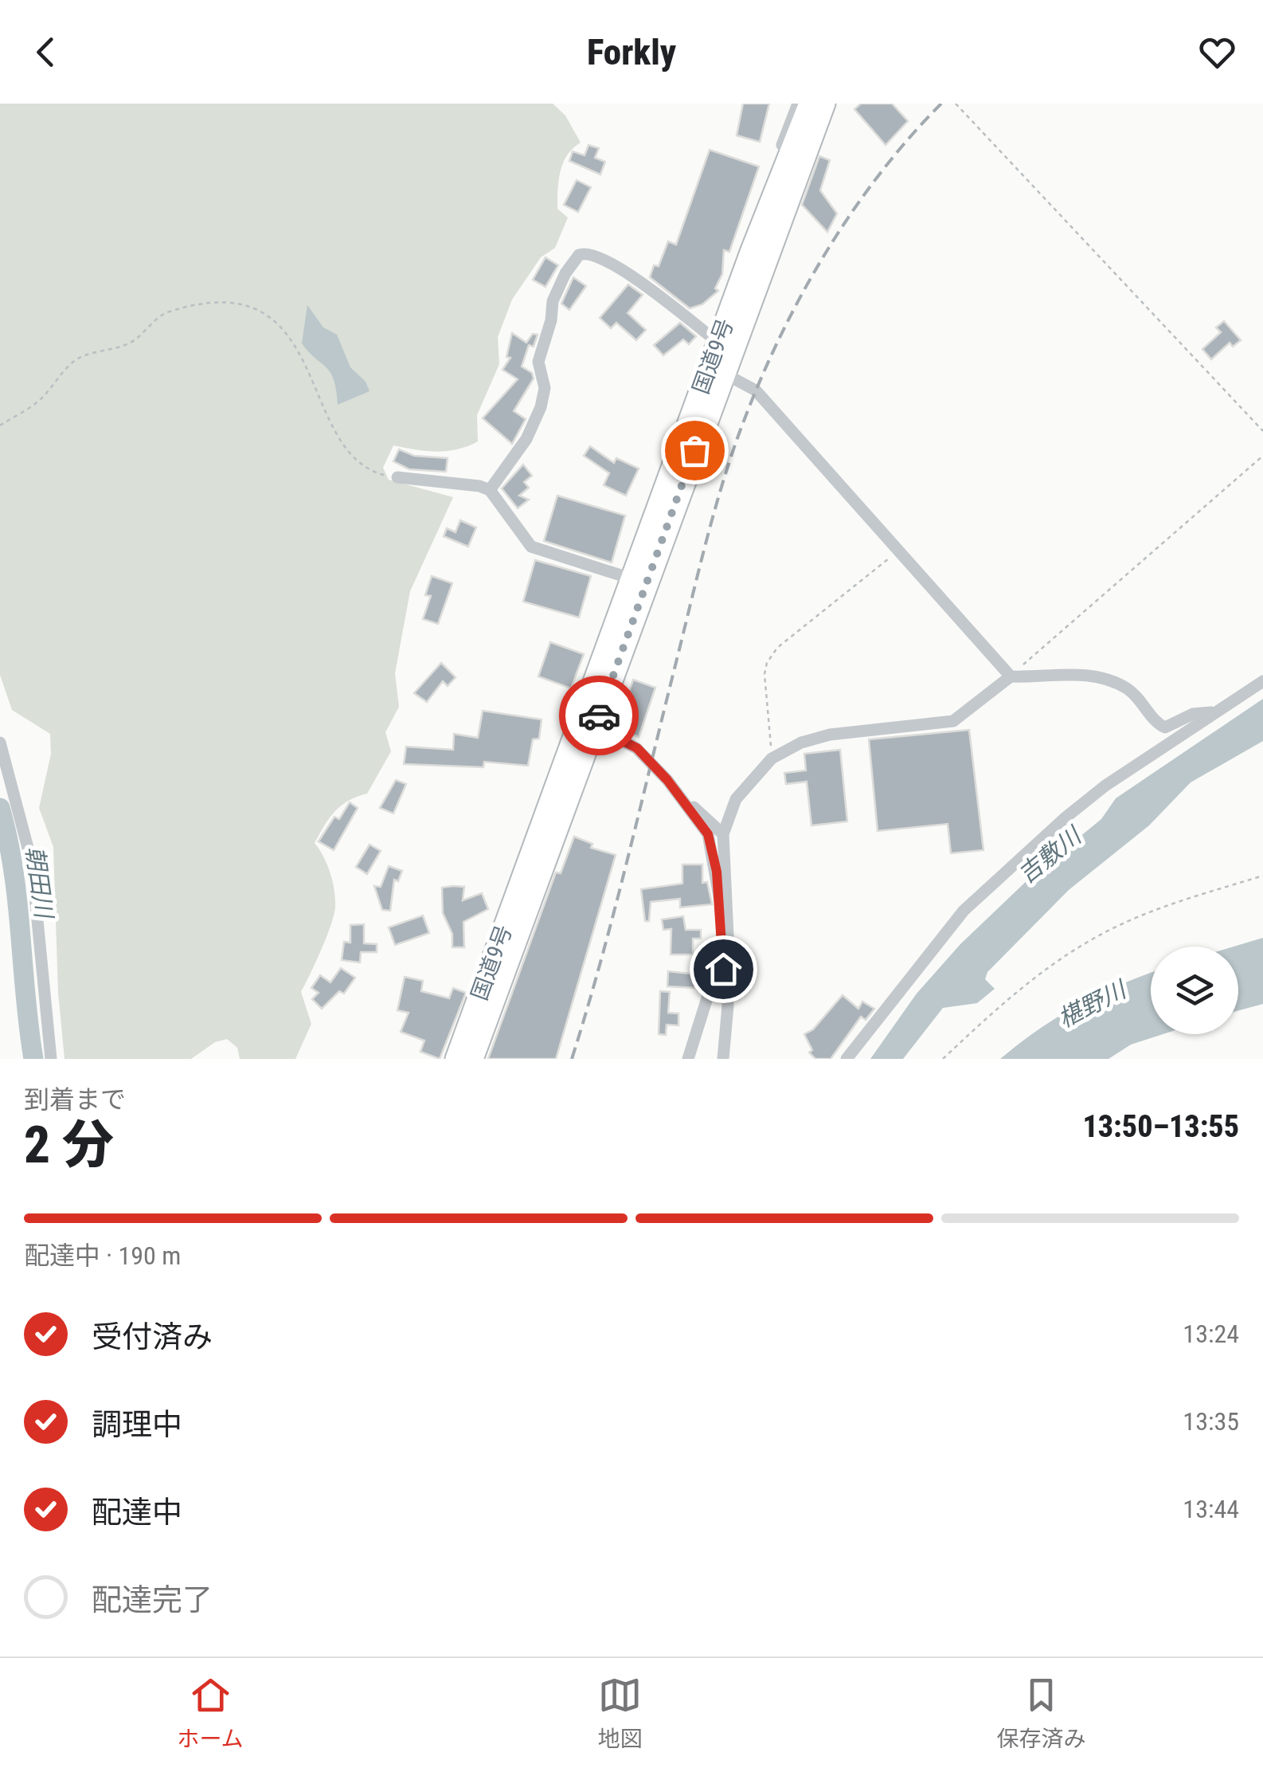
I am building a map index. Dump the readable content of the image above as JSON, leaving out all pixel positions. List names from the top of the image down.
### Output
{
  "streets": {
    "highway": ["国道9号"]
  },
  "water": ["吉敷川", "朝田川", "椹野川"],
  "page": {
    "header": "Forkly",
    "heading": ["2 分", "到着まで", "13:50–13:55"],
    "bar": "配達中 · 190 m",
    "list": [
      ["受付済み", "13:24"],
      ["調理中", "13:35"],
      ["配達中", "13:44"],
      "配達完了"
    ],
    "tabs": ["ホーム", "地図", "保存済み"]
  }
}
